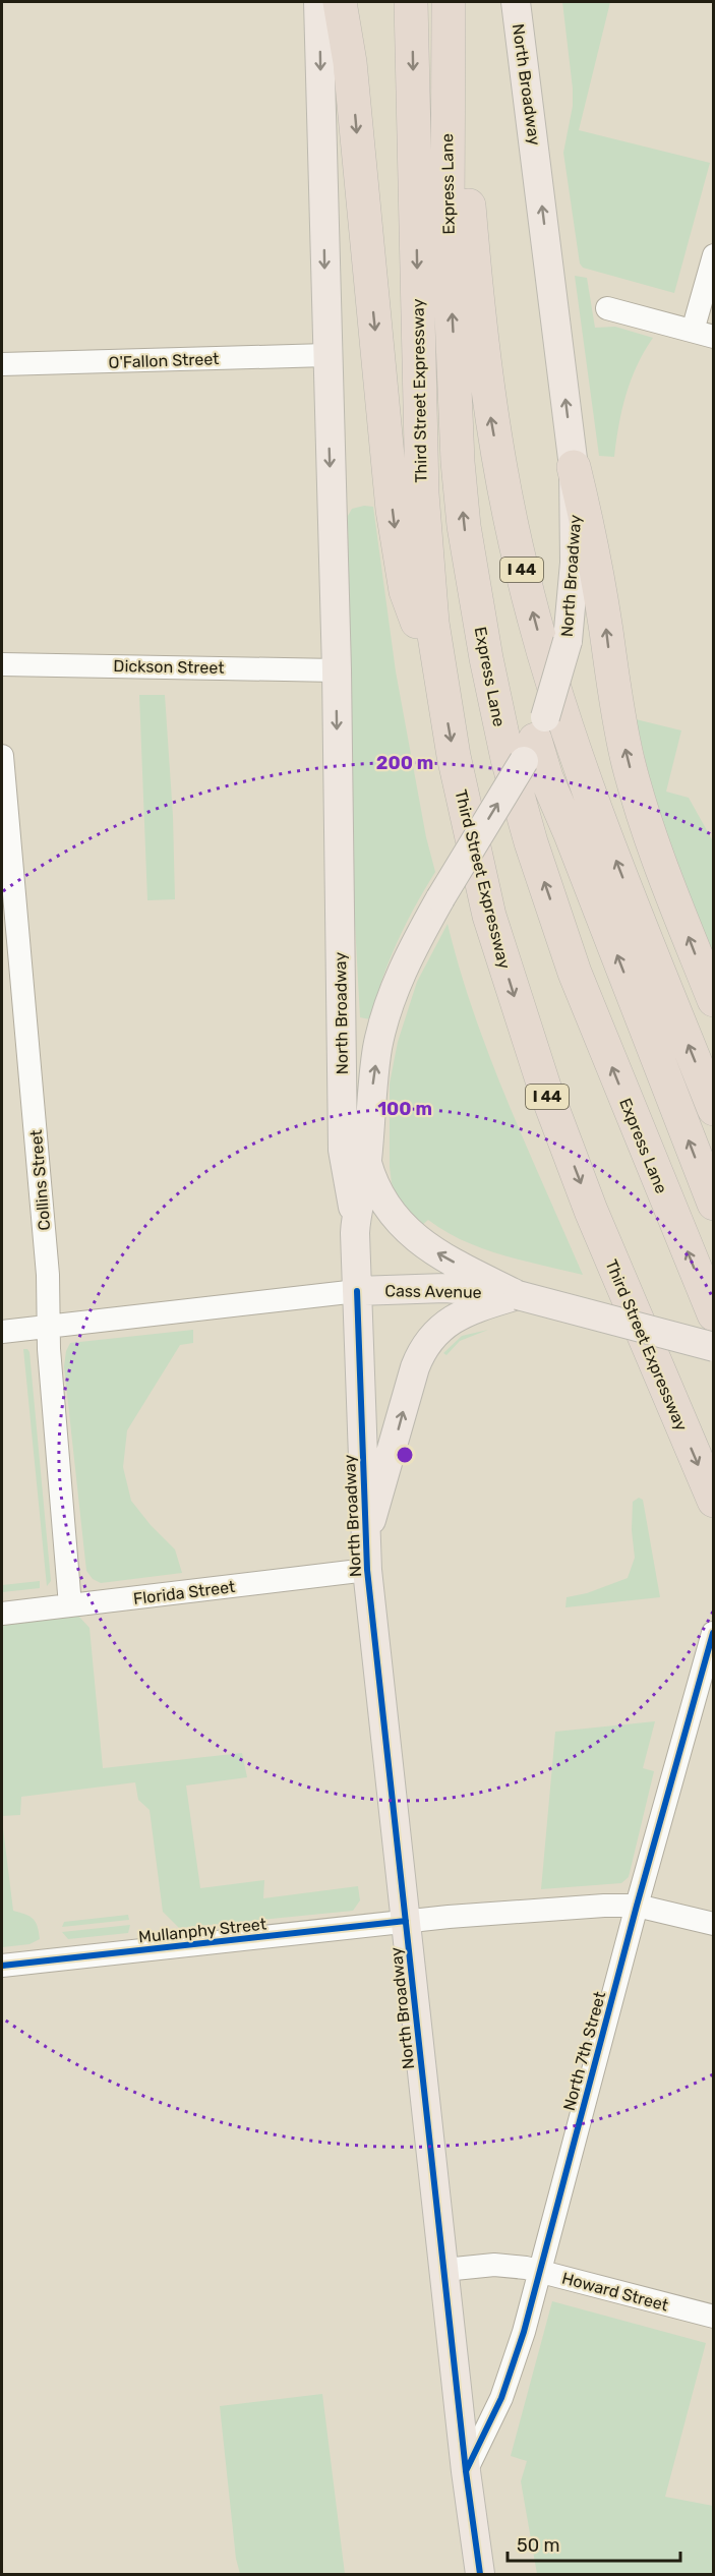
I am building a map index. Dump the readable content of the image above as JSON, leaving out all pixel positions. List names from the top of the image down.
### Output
{
  "streets": {
    "highway": ["Express Lane", "Third Street Expressway", "I 44"],
    "main road": ["North Broadway", "Cass Avenue"],
    "street": [
      "O'Fallon Street",
      "Dickson Street",
      "Collins Street",
      "Florida Street",
      "Mullanphy Street",
      "North 7th Street",
      "Howard Street"
    ]
  },
  "crossings": [
    ["North Broadway", "O'Fallon Street"],
    ["North Broadway", "Dickson Street"],
    ["North Broadway", "Cass Avenue"],
    ["North Broadway", "Florida Street"],
    ["North Broadway", "Mullanphy Street"],
    ["North Broadway", "North 7th Street"],
    ["North Broadway", "Howard Street"],
    ["Express Lane", "I 44"],
    ["Collins Street", "Cass Avenue"],
    ["Collins Street", "Florida Street"],
    ["Mullanphy Street", "North 7th Street"],
    ["North 7th Street", "Howard Street"]
  ],
  "scale_bar": "50 m",
  "rings": ["200 m", "100 m"]
}
